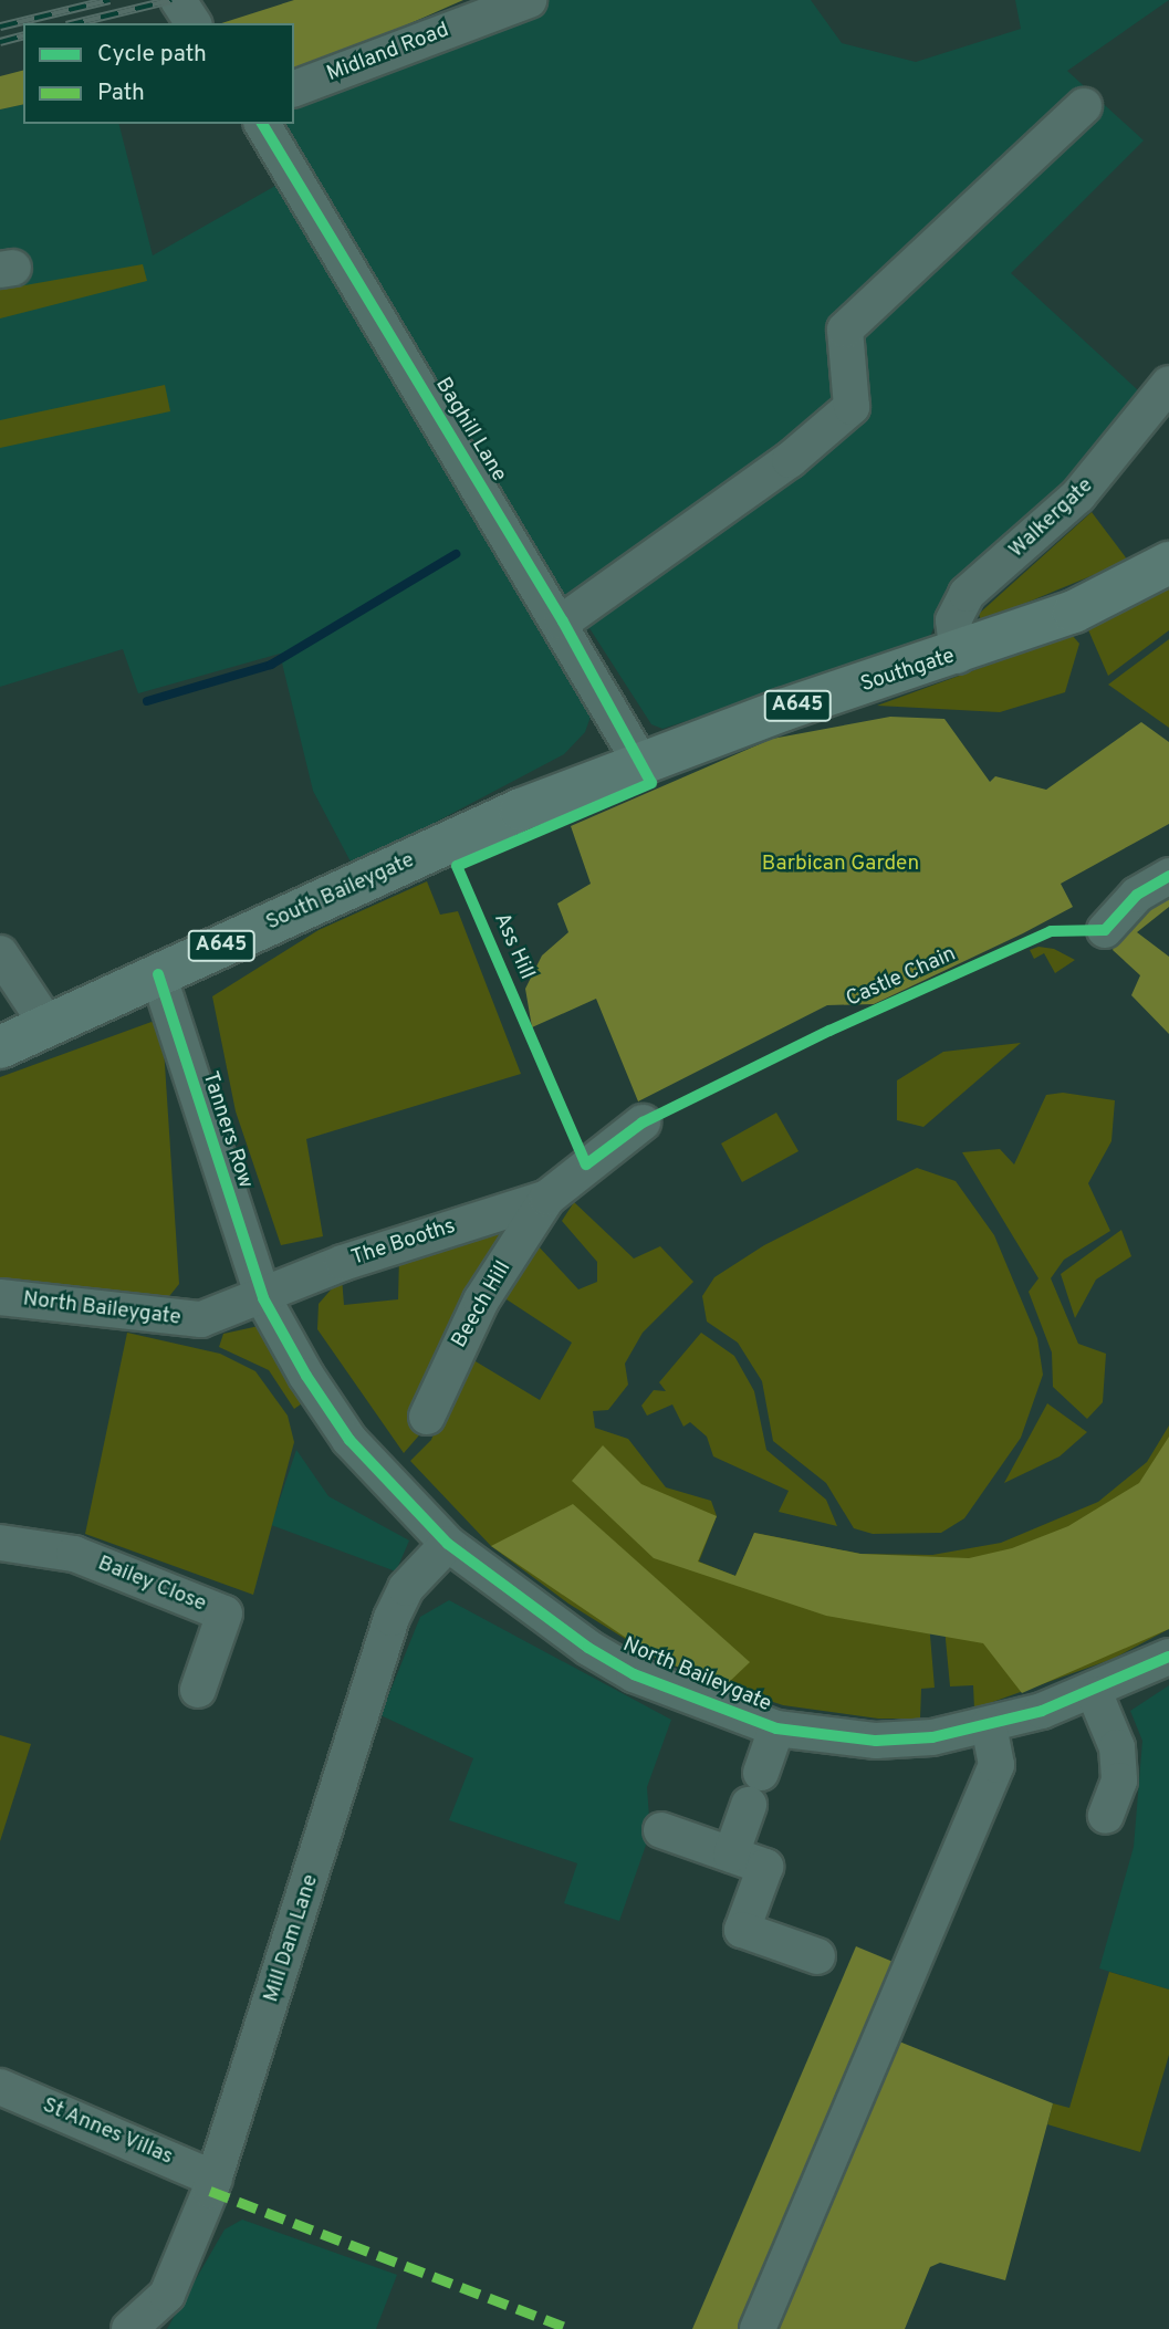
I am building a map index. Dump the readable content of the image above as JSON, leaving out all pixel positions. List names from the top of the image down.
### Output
{
  "streets": {
    "highway": ["Southgate", "A645", "South Baileygate"],
    "street": [
      "Midland Road",
      "Baghill Lane",
      "Walkergate",
      "Tanners Row",
      "The Booths",
      "Beech Hill",
      "North Baileygate",
      "Bailey Close",
      "Mill Dam Lane",
      "St Annes Villas"
    ],
    "cycle path": ["Ass Hill"]
  },
  "crossings": [
    ["Baghill Lane", "Southgate"],
    ["Baghill Lane", "South Baileygate"],
    ["Walkergate", "Southgate"],
    ["Southgate", "South Baileygate"],
    ["South Baileygate", "Tanners Row"],
    ["Tanners Row", "The Booths"],
    ["Tanners Row", "North Baileygate"],
    ["The Booths", "Beech Hill"],
    ["The Booths", "North Baileygate"],
    ["North Baileygate", "Mill Dam Lane"],
    ["Mill Dam Lane", "St Annes Villas"]
  ],
  "parks": ["Barbican Garden"],
  "legend": ["Cycle path", "Path"]
}
